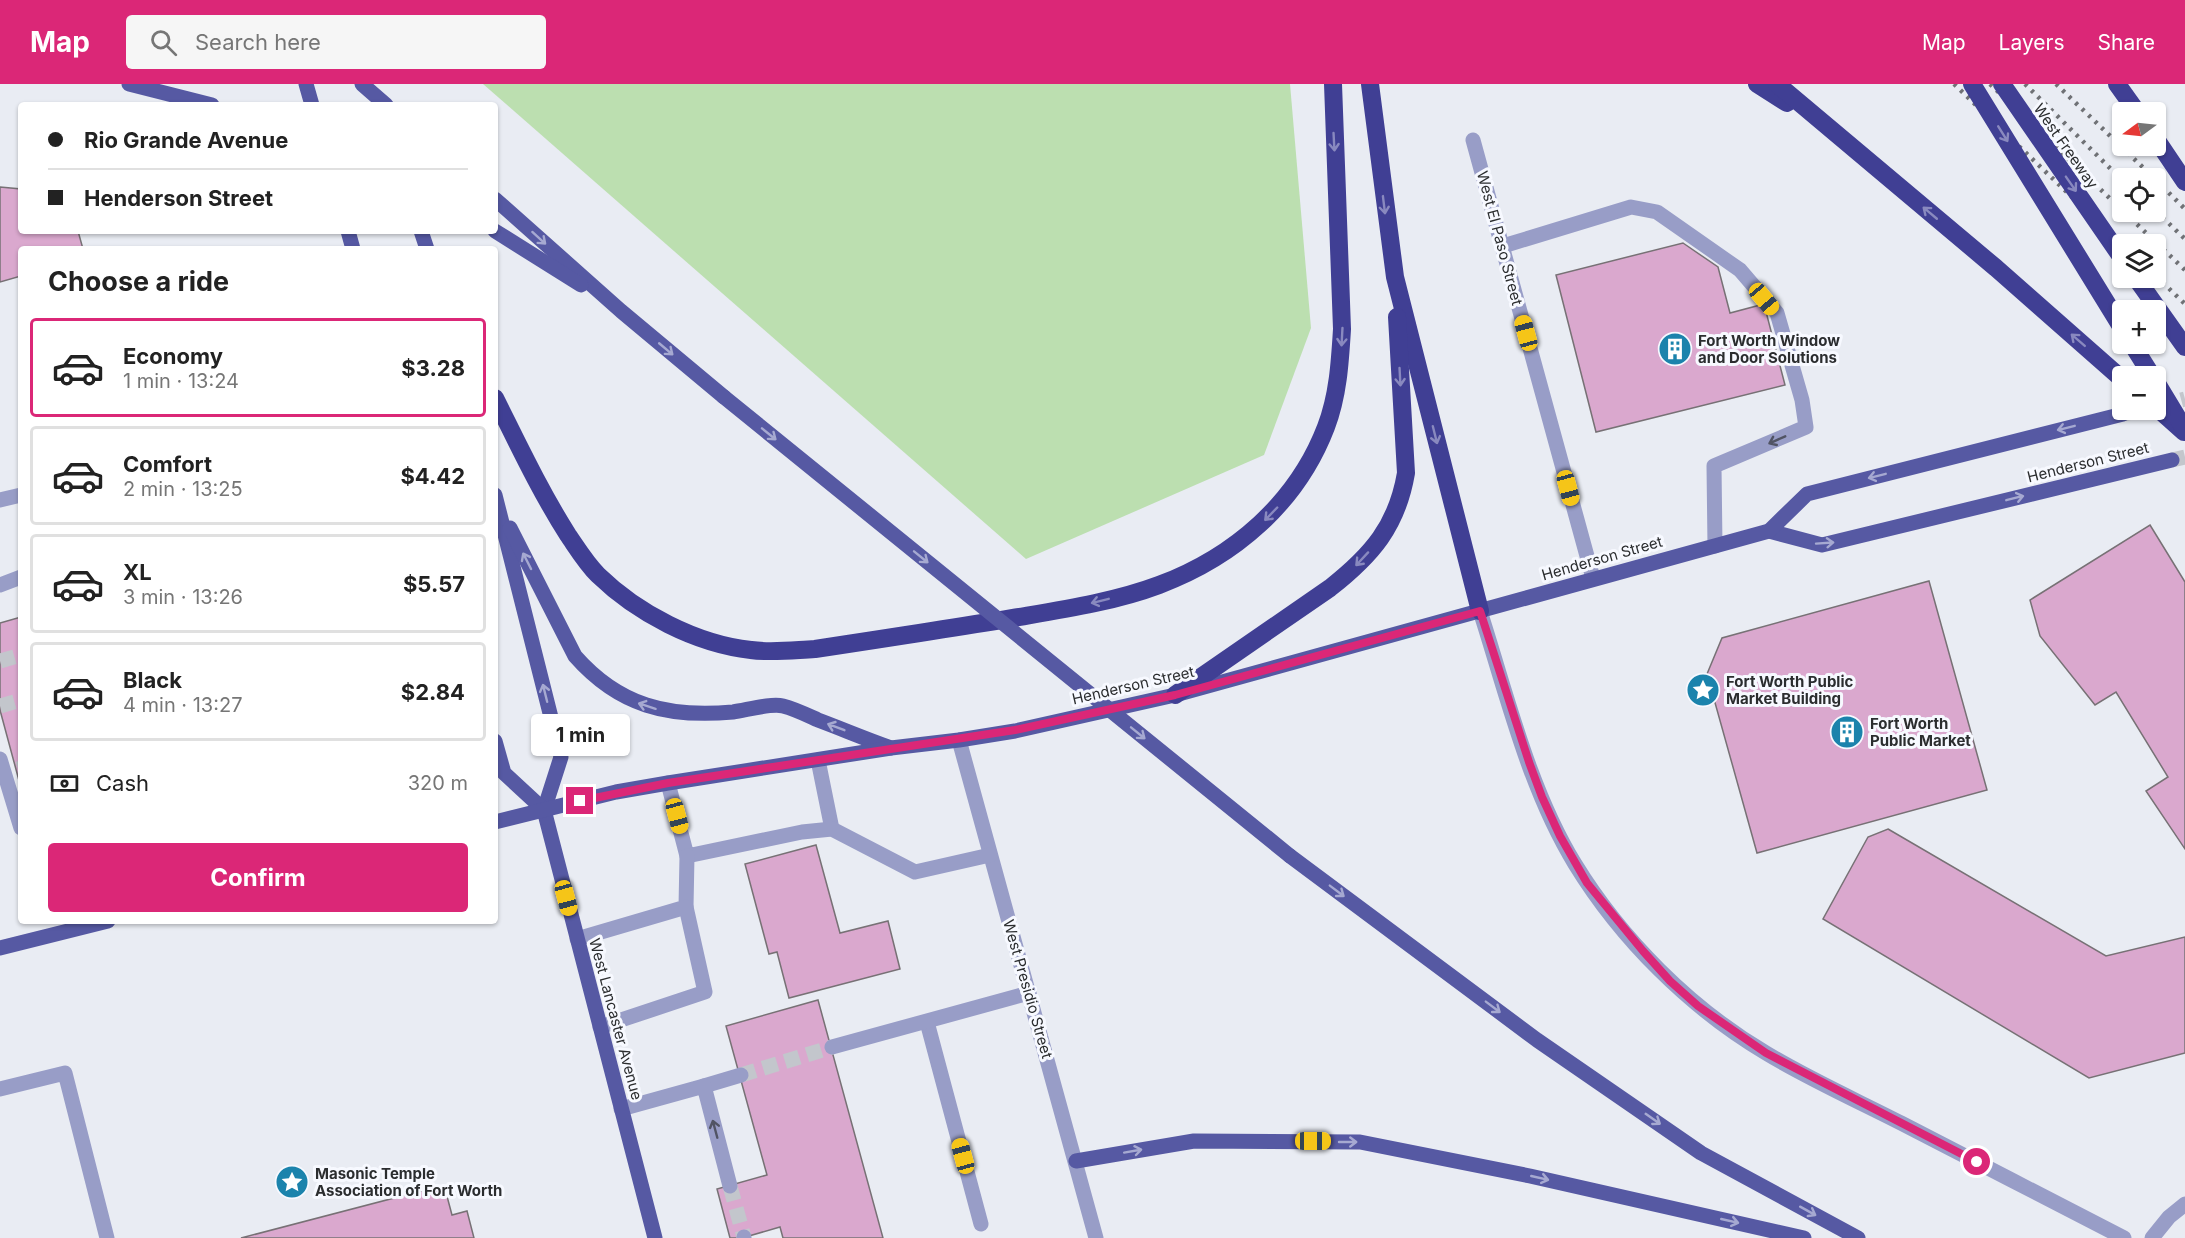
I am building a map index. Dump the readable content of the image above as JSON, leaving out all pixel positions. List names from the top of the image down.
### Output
{
  "streets": {
    "highway": ["West Freeway"],
    "main road": ["Henderson Street", "West Lancaster Avenue"],
    "street": ["West El Paso Street", "West Presidio Street"]
  },
  "crossings": [
    ["West El Paso Street", "Henderson Street"],
    ["Henderson Street", "West Presidio Street"],
    ["Henderson Street", "West Lancaster Avenue"]
  ],
  "places": {
    "building": ["Fort Worth Window and Door Solutions", "Fort Worth Public Market"],
    "place": ["Fort Worth Public Market Building", "Masonic Temple Association of Fort Worth"]
  },
  "north": "left",
  "page": {
    "header": "Map",
    "search": "Search here",
    "nav": ["Map", "Layers", "Share"],
    "map_buttons": ["+", "−"],
    "banner": ["Rio Grande Avenue", "Henderson Street"],
    "heading": "Choose a ride",
    "list": [
      {
        "name": "Economy",
        "note": "1 min · 13:24",
        "value": "$3.28"
      },
      {
        "name": "Comfort",
        "note": "2 min · 13:25",
        "value": "$4.42"
      },
      {
        "name": "XL",
        "note": "3 min · 13:26",
        "value": "$5.57"
      },
      {
        "name": "Black",
        "note": "4 min · 13:27",
        "value": "$2.84"
      }
    ],
    "bubble": "1 min",
    "pay": ["Cash", "320 m"],
    "buttons": "Confirm"
  }
}
